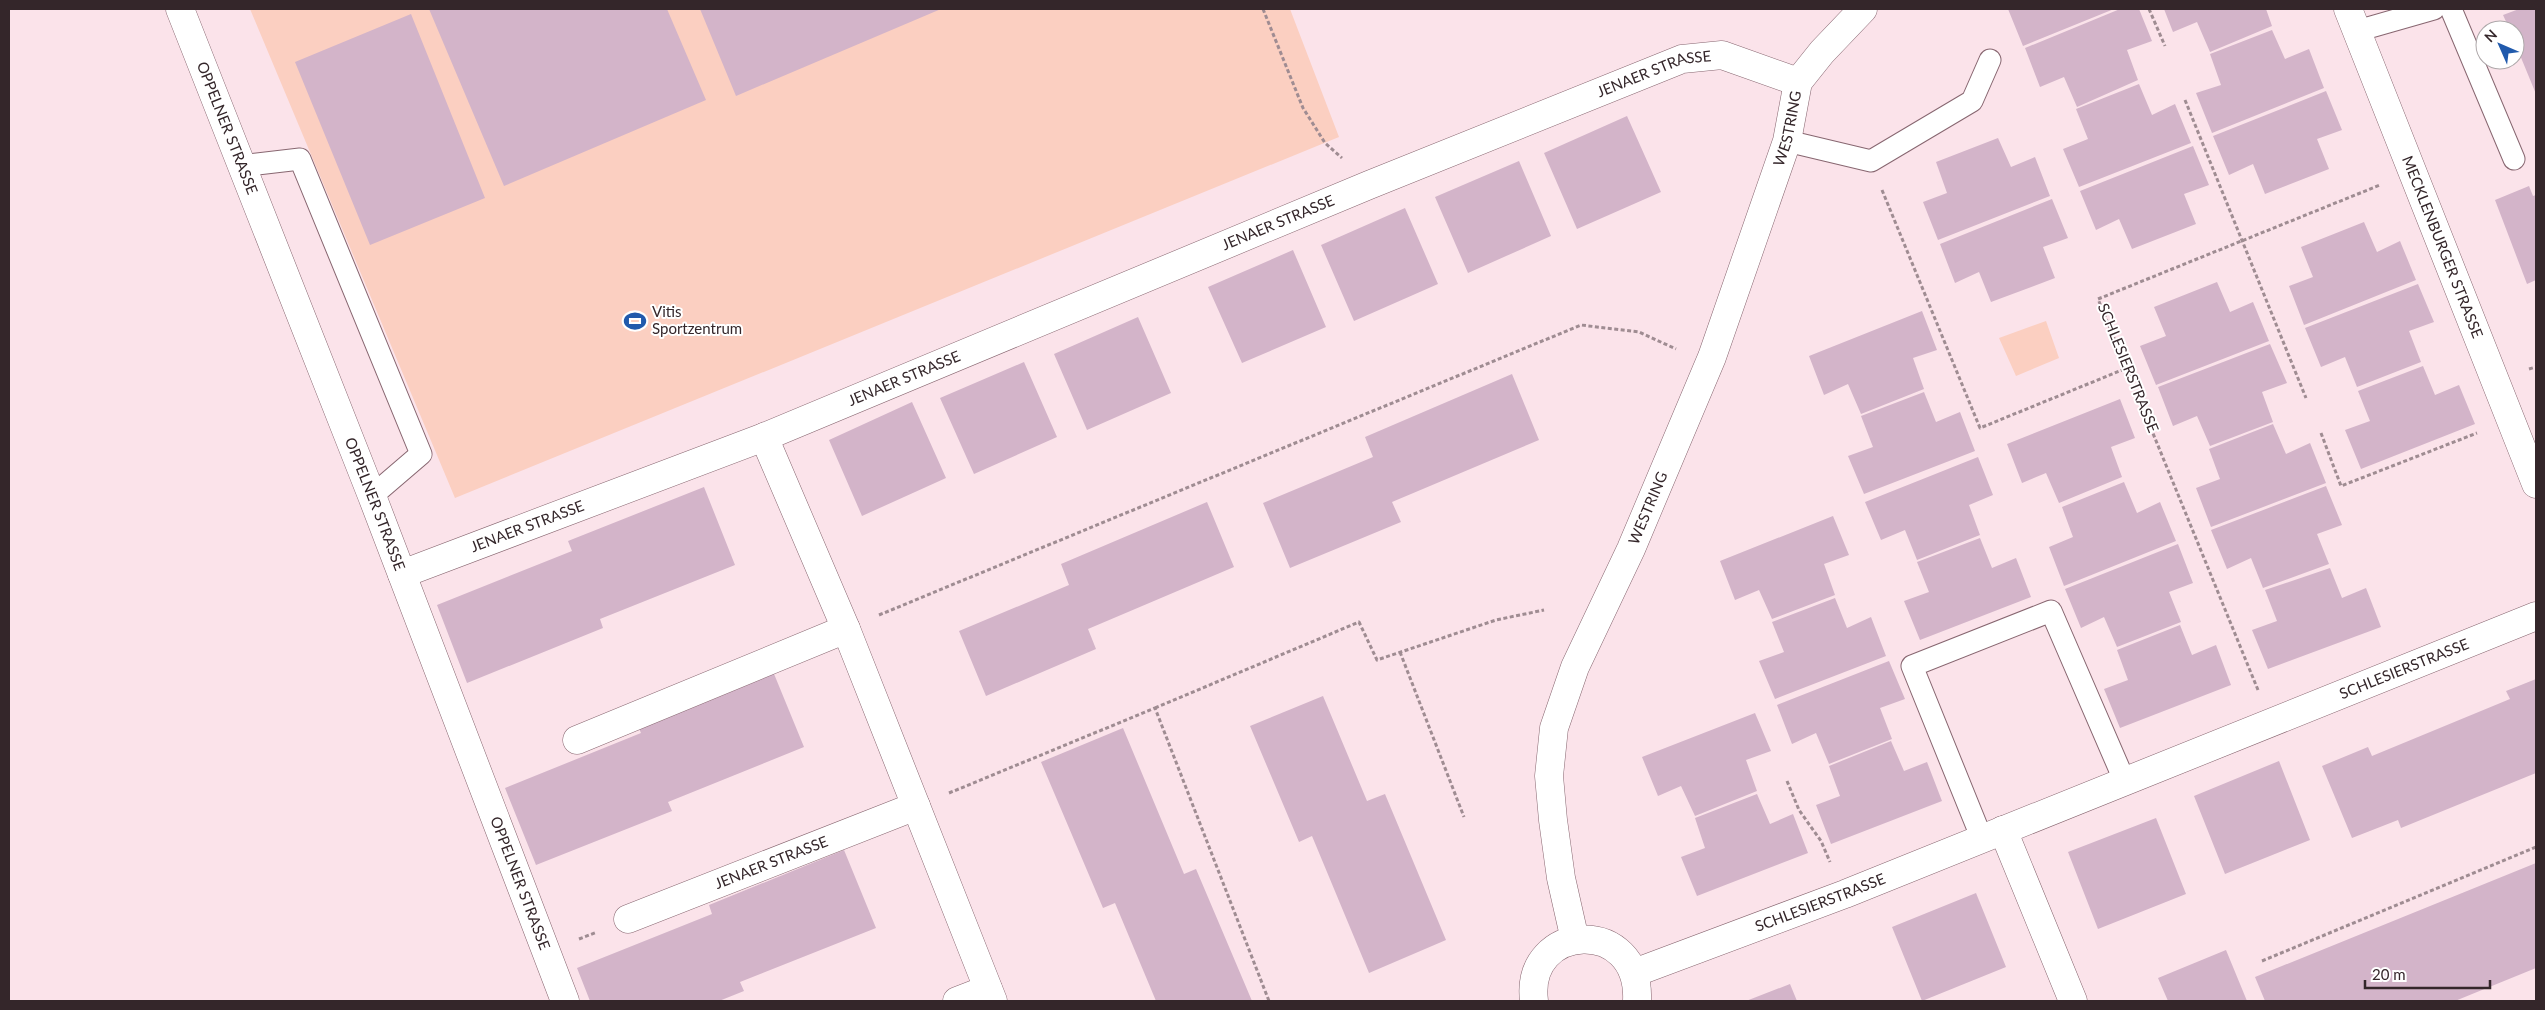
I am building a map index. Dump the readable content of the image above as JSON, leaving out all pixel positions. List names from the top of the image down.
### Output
{
  "streets": {
    "street": [
      "JENAER STRASSE",
      "OPPELNER STRASSE",
      "WESTRING",
      "MECKLENBURGER STRASSE",
      "SCHLESIERSTRASSE"
    ]
  },
  "crossings": [
    ["JENAER STRASSE", "OPPELNER STRASSE"],
    ["JENAER STRASSE", "WESTRING"],
    ["MECKLENBURGER STRASSE", "SCHLESIERSTRASSE"]
  ],
  "places": {
    "sports": ["Vitis Sportzentrum"]
  },
  "scale_bar": "20 m",
  "north": "top left"
}
